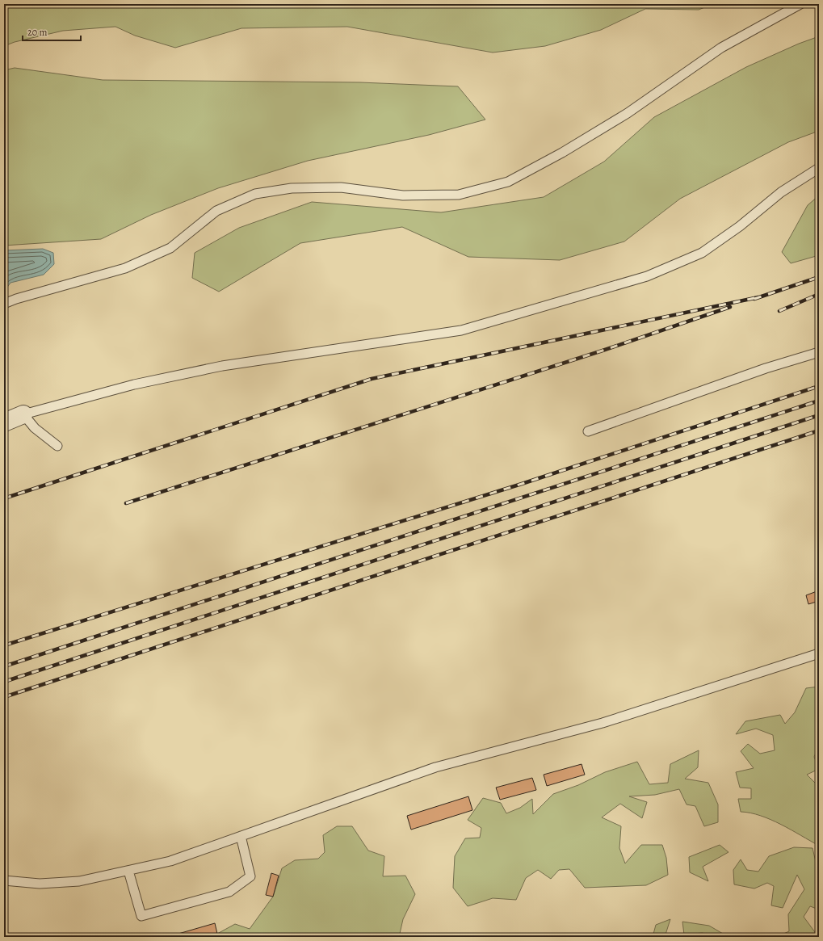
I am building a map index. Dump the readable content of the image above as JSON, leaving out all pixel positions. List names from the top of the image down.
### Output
{
  "scale_bar": "20 m"
}
